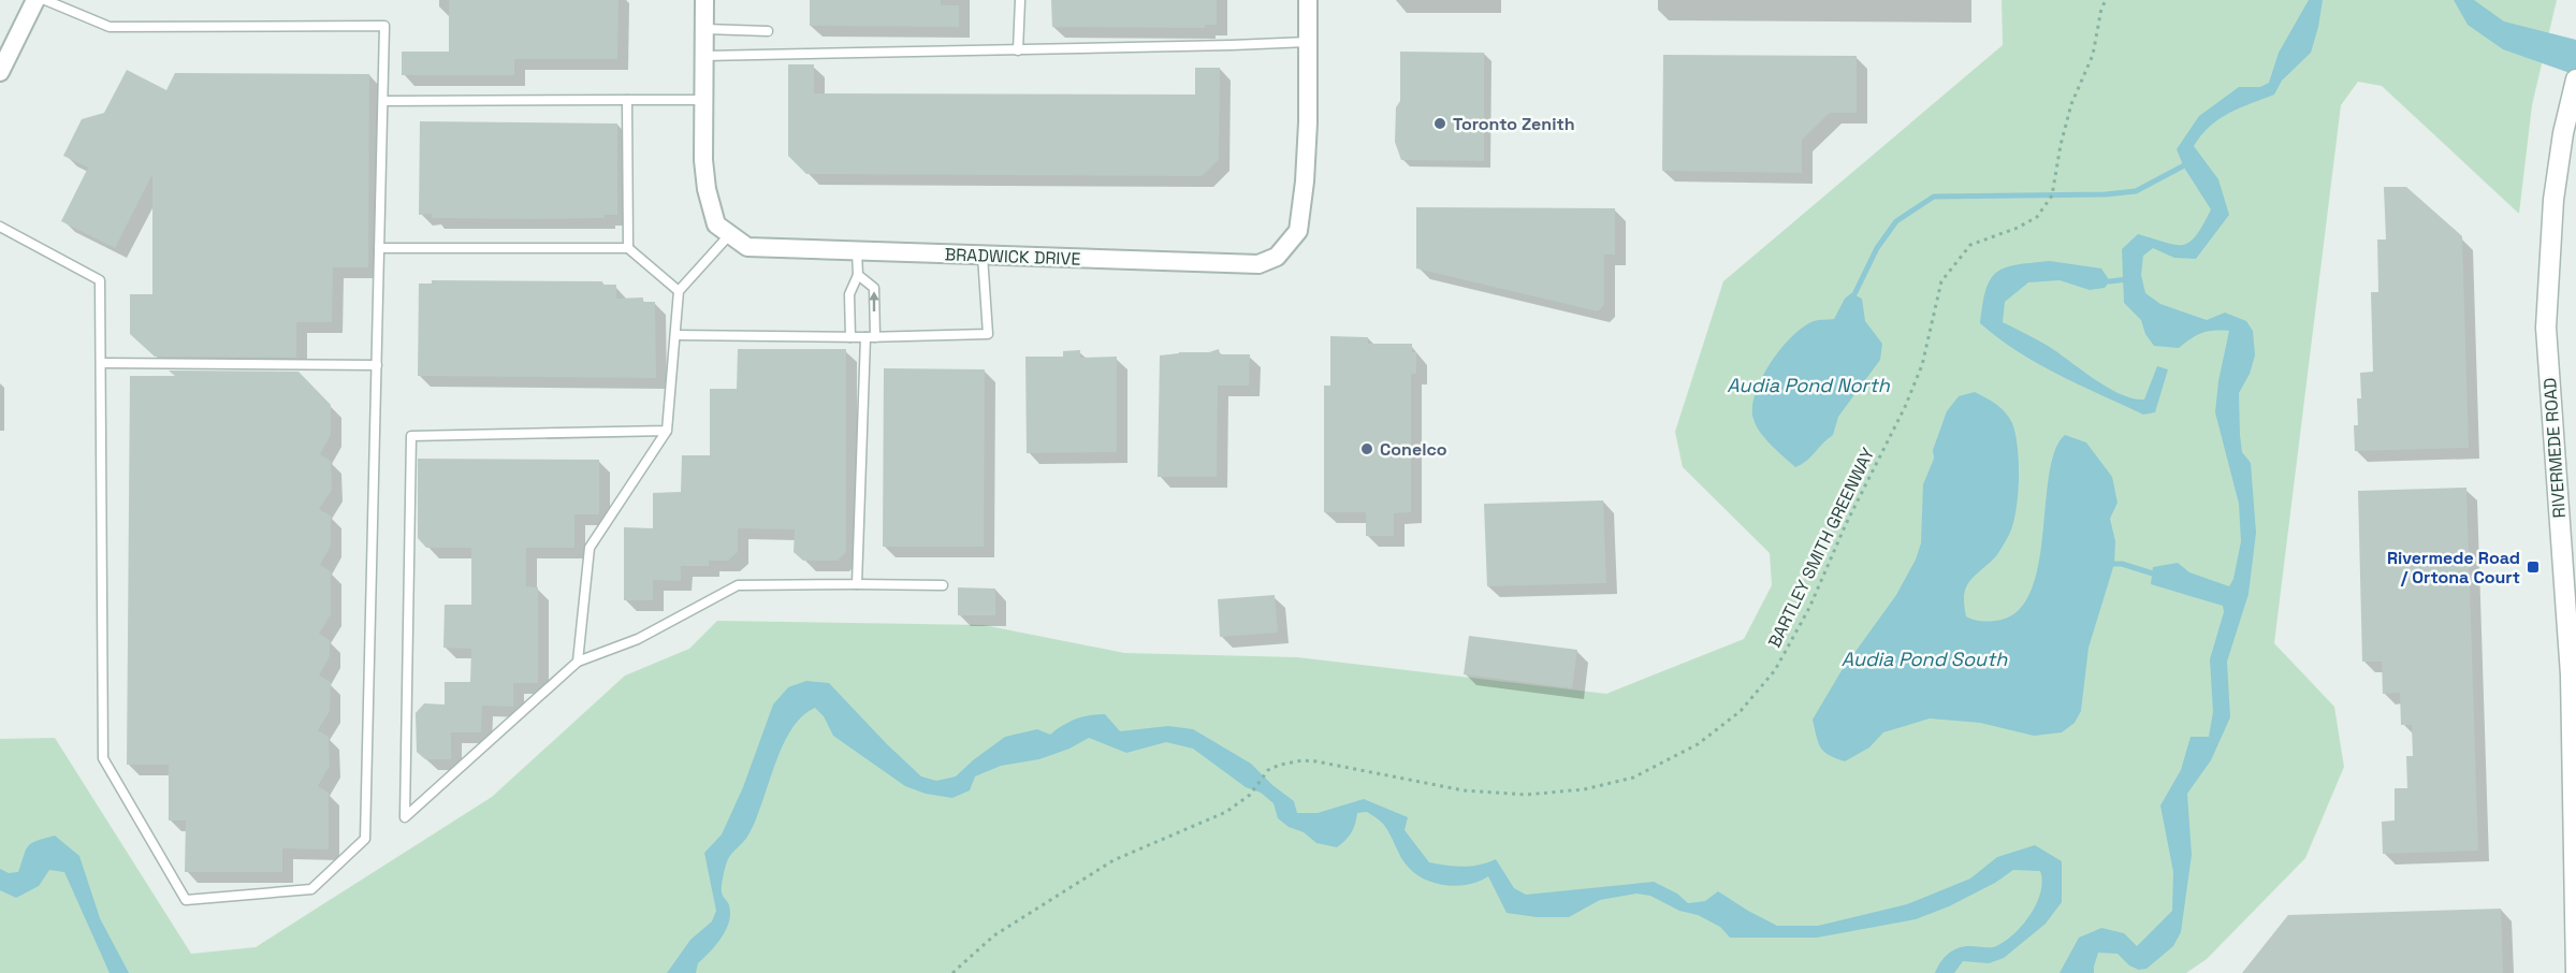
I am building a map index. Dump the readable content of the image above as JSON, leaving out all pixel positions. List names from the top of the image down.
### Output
{
  "streets": {
    "street": ["BRADWICK DRIVE", "RIVERMEDE ROAD"],
    "path": ["BARTLEY SMITH GREENWAY"]
  },
  "water": ["Audia Pond North", "Audia Pond South"],
  "places": {
    "other": ["Toronto Zenith", "Conelco"],
    "transit": ["Rivermede Road / Ortona Court"]
  }
}
